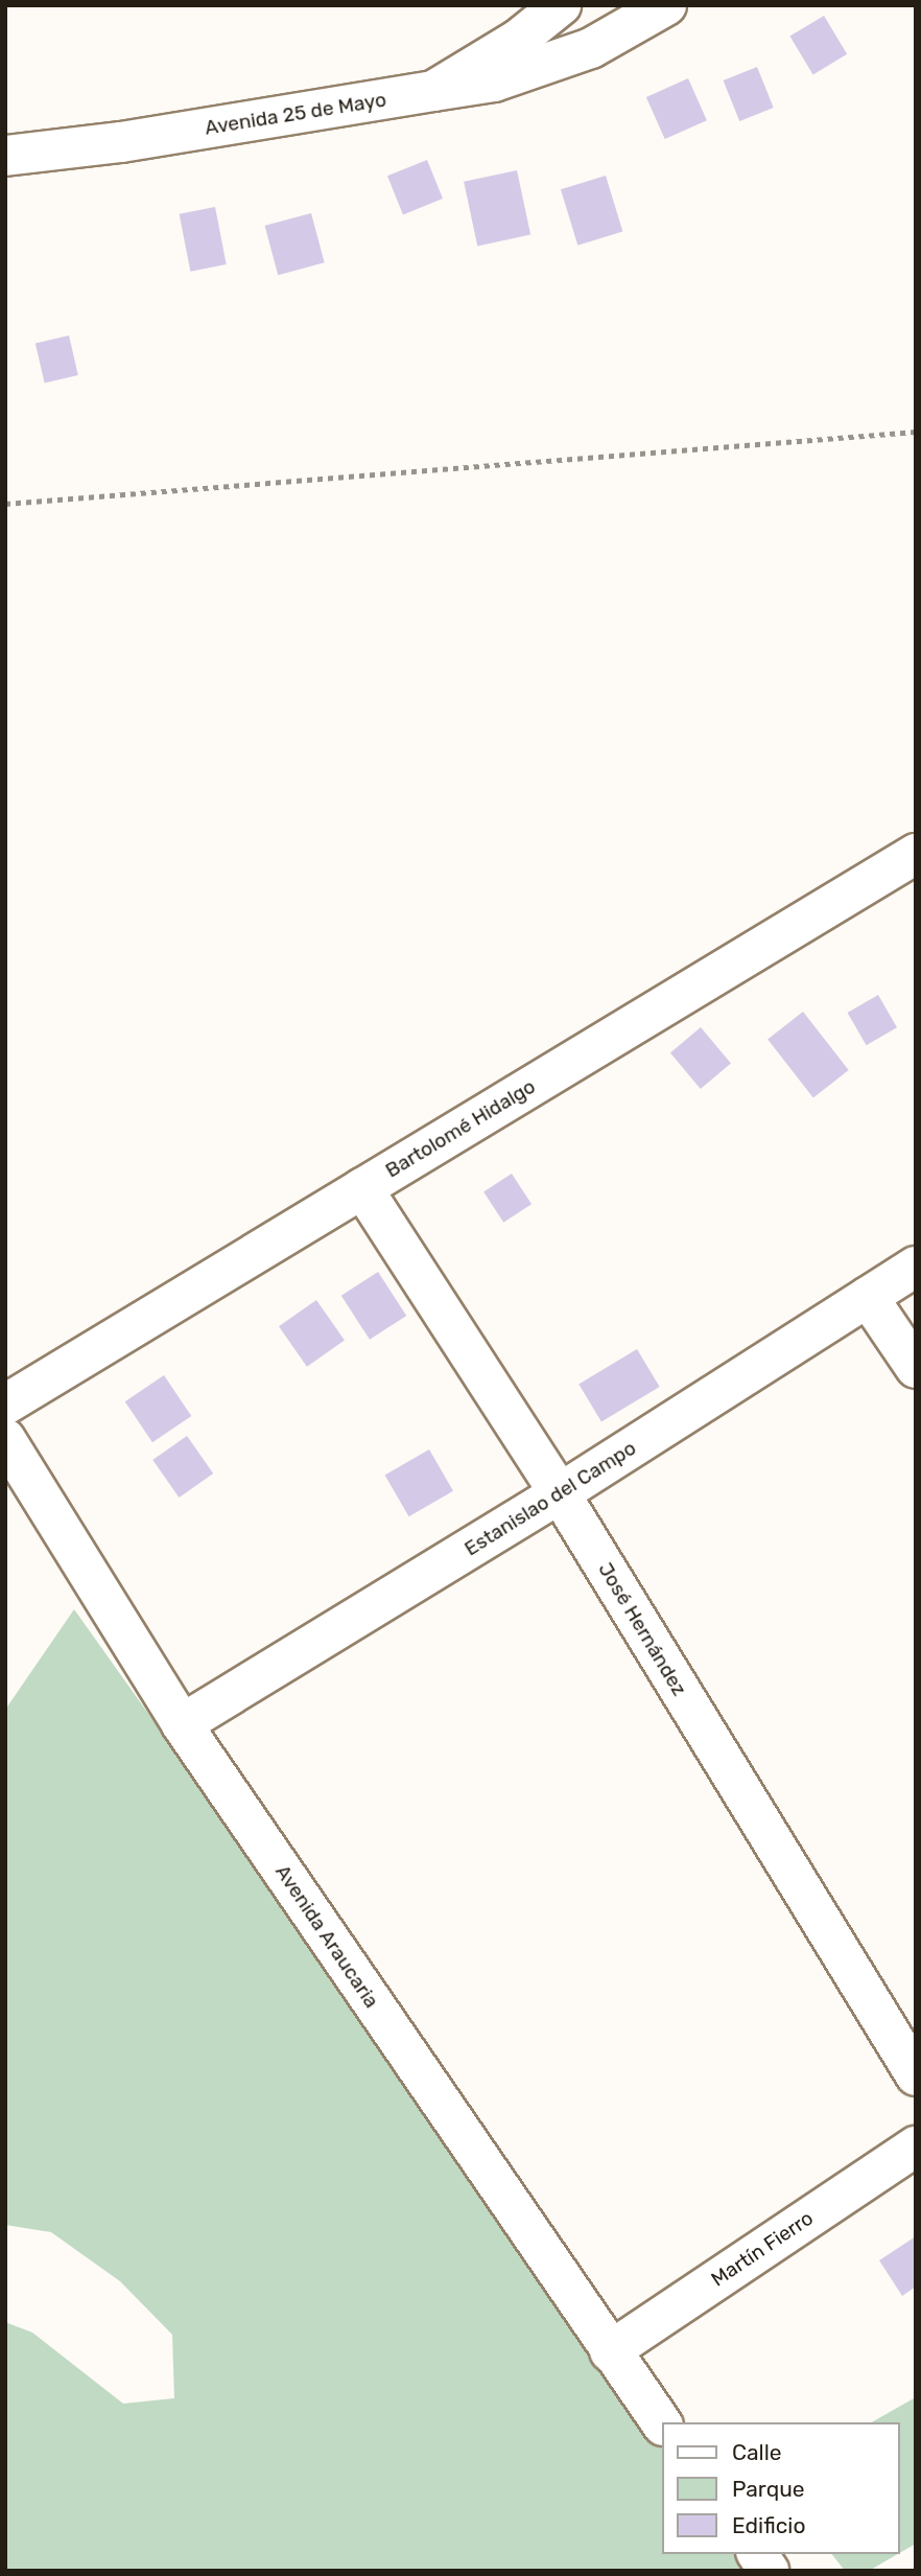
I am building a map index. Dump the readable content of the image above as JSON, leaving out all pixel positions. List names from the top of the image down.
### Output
{
  "streets": {
    "street": [
      "Avenida 25 de Mayo",
      "Bartolomé Hidalgo",
      "Estanislao del Campo",
      "José Hernández",
      "Avenida Araucaria",
      "Martín Fierro"
    ]
  },
  "crossings": [
    ["Bartolomé Hidalgo", "José Hernández"],
    ["Estanislao del Campo", "José Hernández"],
    ["Estanislao del Campo", "Avenida Araucaria"],
    ["Avenida Araucaria", "Martín Fierro"]
  ],
  "legend": ["Calle", "Parque", "Edificio"]
}
